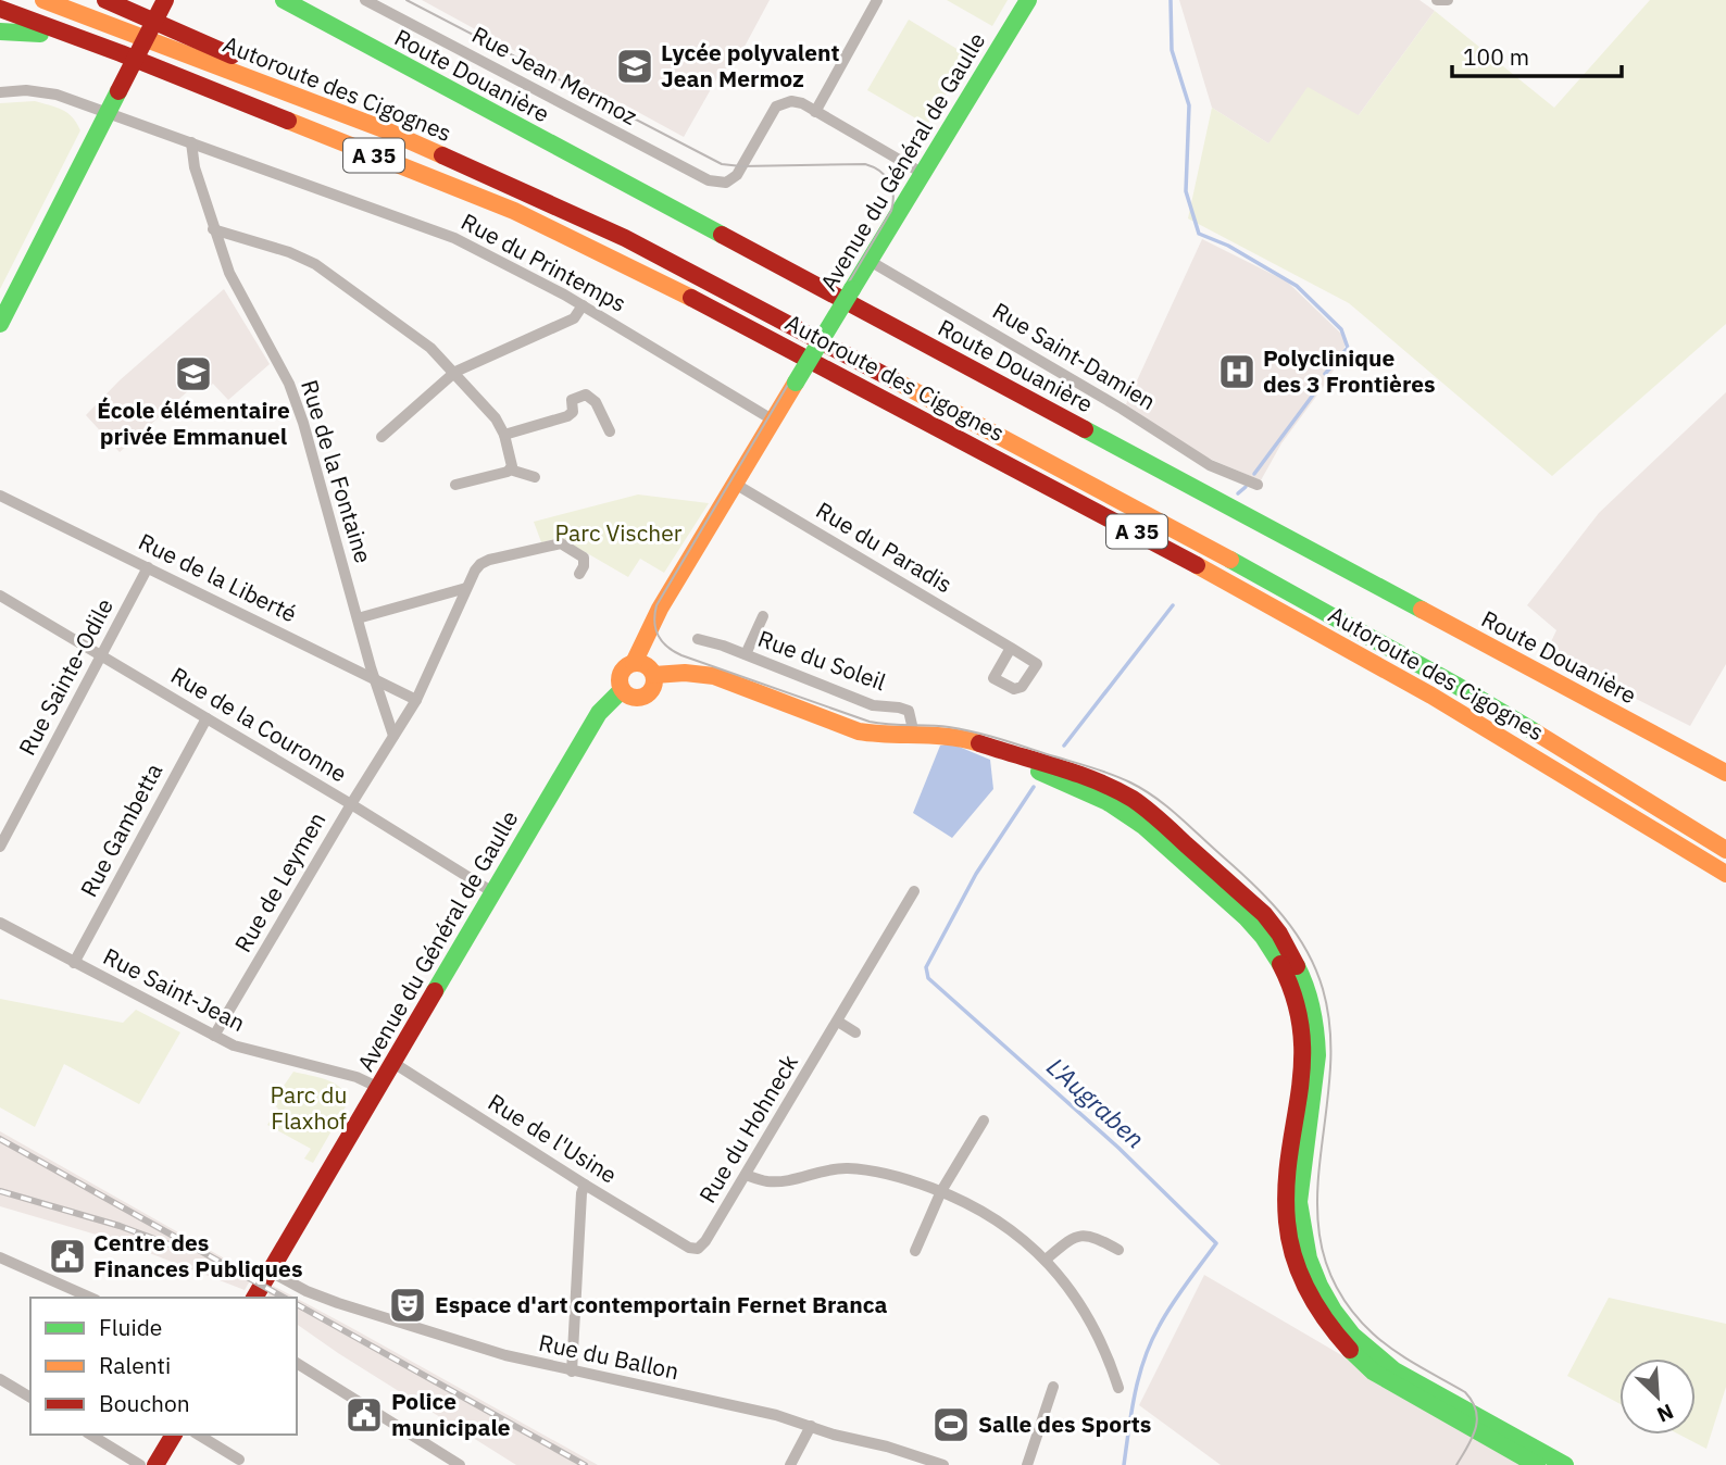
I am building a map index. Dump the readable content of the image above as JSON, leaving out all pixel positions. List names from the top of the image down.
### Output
{
  "streets": {
    "main road": [
      "Route Douanière",
      "Autoroute des Cigognes",
      "A 35",
      "Avenue du Général de Gaulle"
    ],
    "street": [
      "Rue Jean Mermoz",
      "Rue du Printemps",
      "Rue Saint-Damien",
      "Rue de la Fontaine",
      "Rue du Paradis",
      "Rue de la Liberté",
      "Rue du Soleil",
      "Rue Sainte-Odile",
      "Rue de la Couronne",
      "Rue Gambetta",
      "Rue de Leymen",
      "Rue Saint-Jean",
      "Rue du Hohneck",
      "Rue de l'Usine",
      "Rue du Ballon"
    ]
  },
  "crossings": [
    ["Avenue du Général de Gaulle", "Rue du Printemps"],
    ["Avenue du Général de Gaulle", "Rue Saint-Damien"],
    ["Avenue du Général de Gaulle", "Rue du Paradis"],
    ["Avenue du Général de Gaulle", "Rue de la Couronne"],
    ["Avenue du Général de Gaulle", "Rue Saint-Jean"],
    ["Avenue du Général de Gaulle", "Rue de l'Usine"],
    ["Avenue du Général de Gaulle", "Rue du Ballon"],
    ["Rue du Printemps", "Rue de la Fontaine"],
    ["Rue de la Fontaine", "Rue de la Liberté"],
    ["Rue de la Fontaine", "Rue de Leymen"],
    ["Rue de la Liberté", "Rue Sainte-Odile"],
    ["Rue de la Liberté", "Rue de Leymen"],
    ["Rue Sainte-Odile", "Rue de la Couronne"],
    ["Rue de la Couronne", "Rue Gambetta"],
    ["Rue de la Couronne", "Rue de Leymen"],
    ["Rue Gambetta", "Rue Saint-Jean"],
    ["Rue de Leymen", "Rue Saint-Jean"],
    ["Rue du Hohneck", "Rue de l'Usine"]
  ],
  "water": ["L'Augraben"],
  "parks": ["Parc Vischer", "Parc du Flaxhof"],
  "places": {
    "school or university": ["Lycée polyvalent Jean Mermoz", "École élémentaire privée Emmanuel"],
    "hospital": ["Polyclinique des 3 Frontières"],
    "public building": ["Centre des Finances Publiques", "Police municipale"],
    "theatre": ["Espace d'art contemportain Fernet Branca"],
    "sports": ["Salle des Sports"]
  },
  "legend": ["Fluide", "Ralenti", "Bouchon"],
  "scale_bar": "100 m",
  "north": "bottom right"
}
